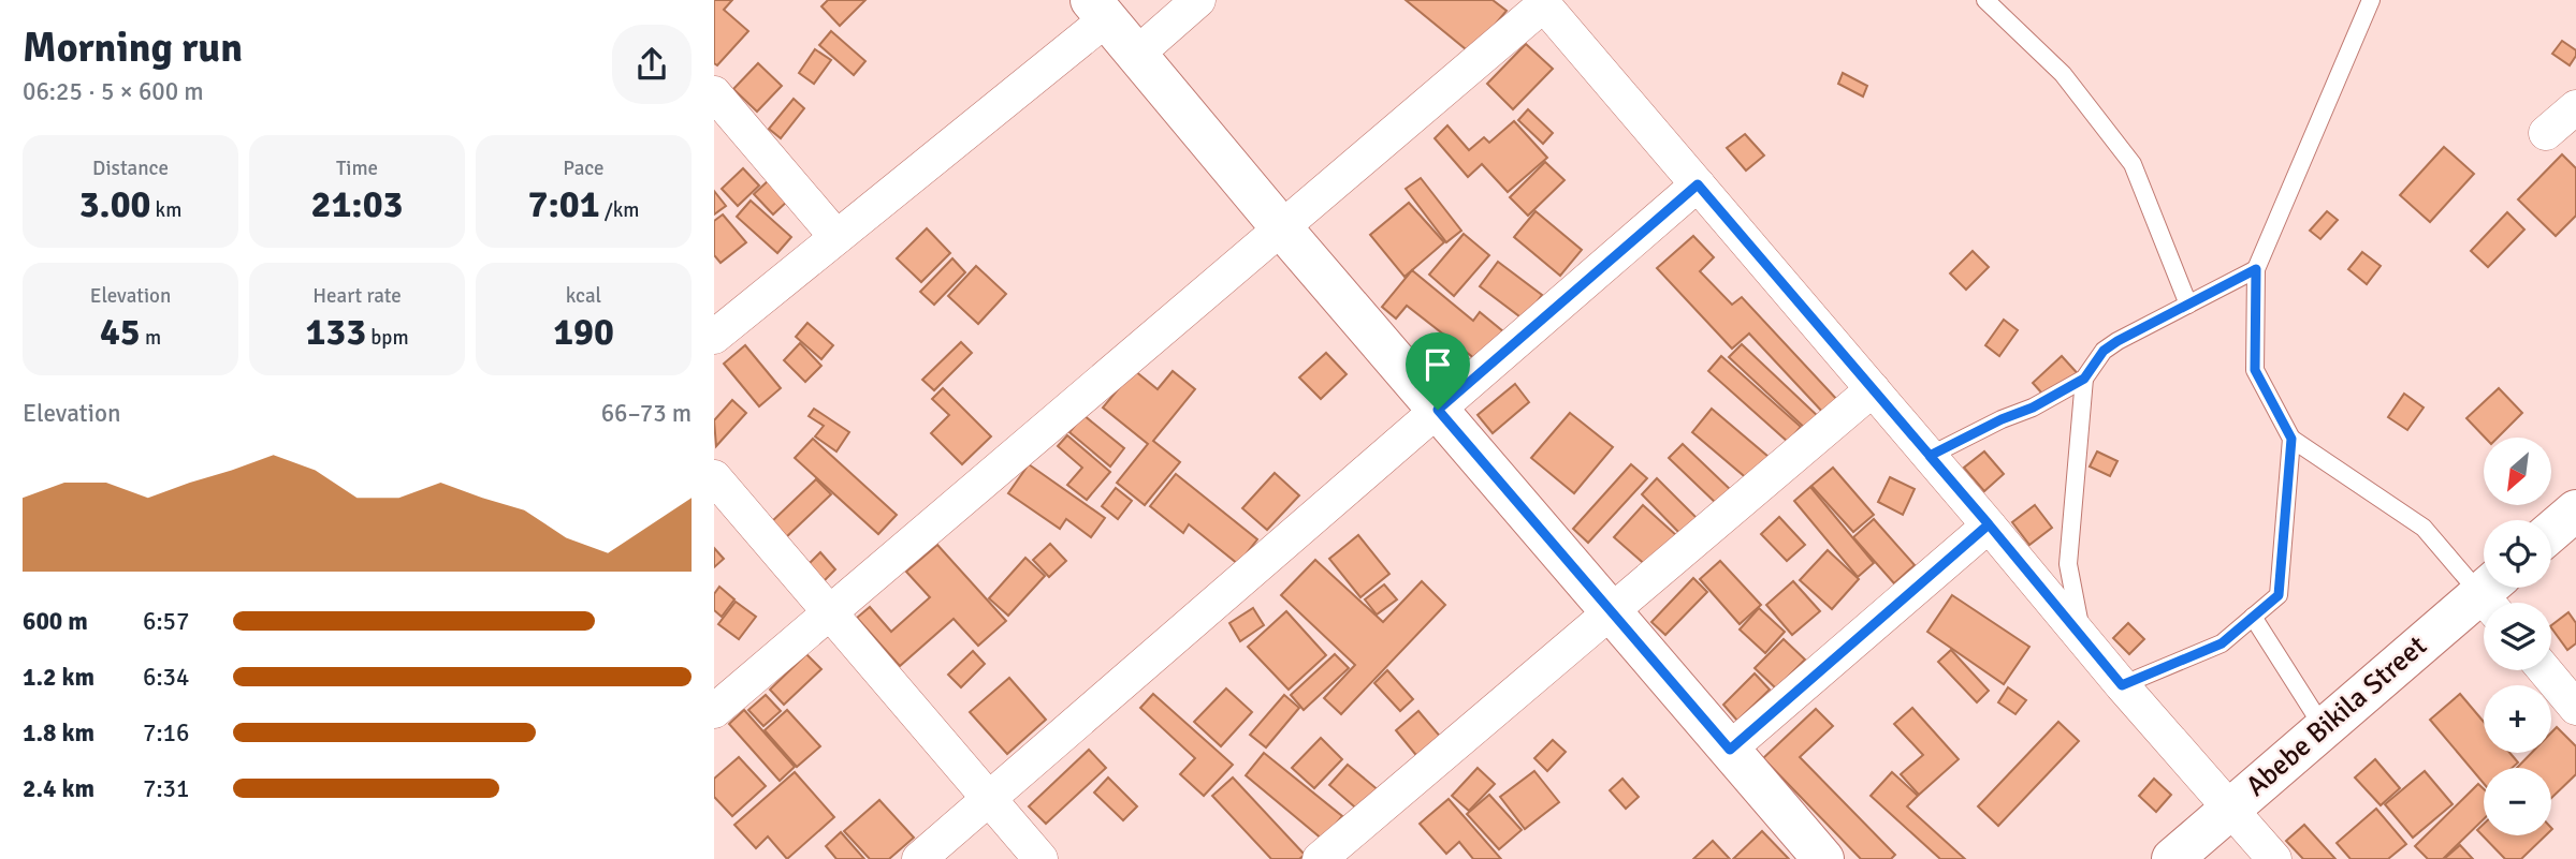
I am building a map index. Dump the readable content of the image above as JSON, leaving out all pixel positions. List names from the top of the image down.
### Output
{
  "streets": {
    "street": ["Abebe Bikila Street"]
  },
  "north": "bottom left",
  "page": {
    "heading": ["Morning run", "06:25 · 5 × 600 m"],
    "stats": [
      ["Distance", "3.00 km"],
      ["Time", "21:03"],
      ["Pace", "7:01 /km"],
      ["Elevation", "45 m"],
      ["Heart rate", "133 bpm"],
      ["kcal", "190"]
    ],
    "chart": ["Elevation", "66–73 m"],
    "map_buttons": ["+", "−"],
    "list": [
      {
        "name": "600 m",
        "note": "6:57"
      },
      {
        "name": "1.2 km",
        "note": "6:34"
      },
      {
        "name": "1.8 km",
        "note": "7:16"
      },
      {
        "name": "2.4 km",
        "note": "7:31"
      }
    ]
  }
}
